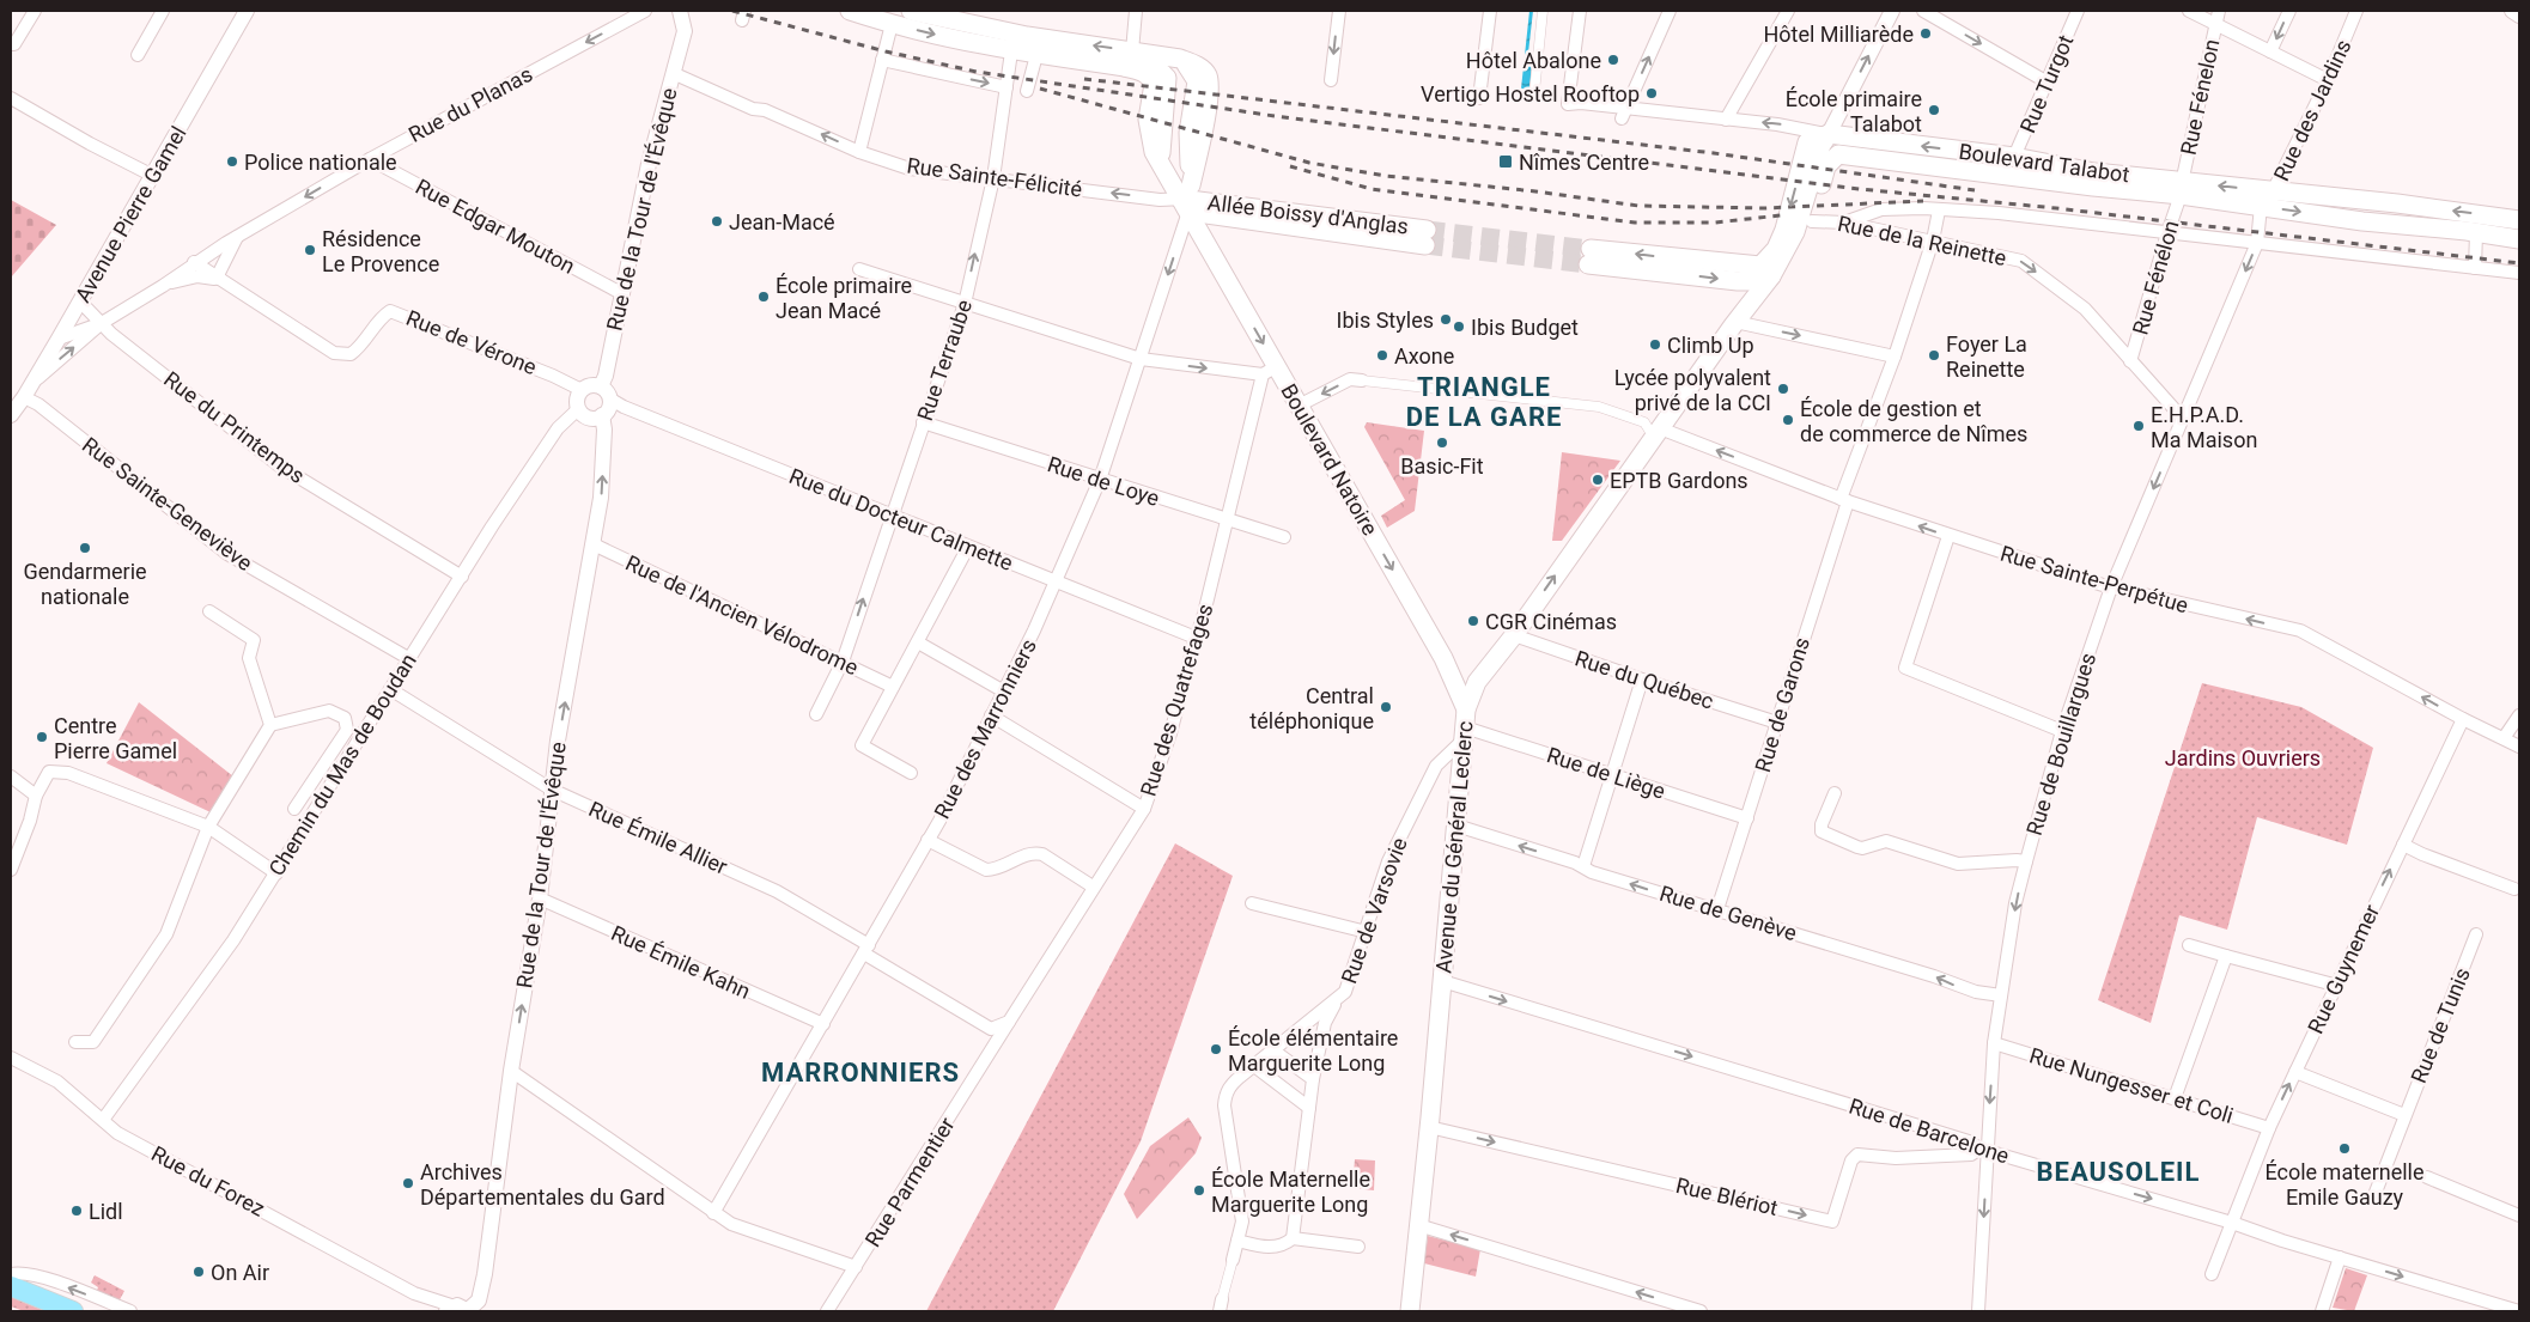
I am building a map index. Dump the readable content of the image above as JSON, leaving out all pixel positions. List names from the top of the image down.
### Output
{
  "streets": {
    "main road": [
      "Boulevard Talabot",
      "Allée Boissy d'Anglas",
      "Boulevard Natoire",
      "Avenue du Général Leclerc"
    ],
    "street": [
      "Rue Turgot",
      "Rue Fénelon",
      "Rue du Planas",
      "Rue des Jardins",
      "Rue Sainte-Félicité",
      "Rue de la Tour de l'Évêque",
      "Avenue Pierre Gamel",
      "Rue Edgar Mouton",
      "Rue de la Reinette",
      "Rue Fénélon",
      "Rue de Vérone",
      "Rue Terraube",
      "Rue du Printemps",
      "Rue de Loye",
      "Rue Sainte-Geneviève",
      "Rue du Docteur Calmette",
      "Rue Sainte-Perpétue",
      "Rue de l'Ancien Vélodrome",
      "Rue du Québec",
      "Rue des Quatrefages",
      "Rue de Garons",
      "Rue des Marronniers",
      "Rue de Bouillargues",
      "Chemin du Mas de Boudan",
      "Rue de Liège",
      "Rue Émile Allier",
      "Rue de Varsovie",
      "Rue de Genève",
      "Rue Émile Kahn",
      "Rue Guynemer",
      "Rue de Tunis",
      "Rue Nungesser et Coli",
      "Rue de Barcelone",
      "Rue du Forez",
      "Rue Parmentier",
      "Rue Blériot"
    ]
  },
  "crossings": [
    ["Rue Turgot", "Boulevard Talabot"],
    ["Rue Fénelon", "Boulevard Talabot"],
    ["Rue Fénelon", "Rue Fénélon"],
    ["Rue du Planas", "Avenue Pierre Gamel"],
    ["Rue du Planas", "Rue Edgar Mouton"],
    ["Rue du Planas", "Rue de Vérone"],
    ["Rue du Planas", "Rue du Printemps"],
    ["Rue des Jardins", "Boulevard Talabot"],
    ["Rue des Jardins", "Rue de Bouillargues"],
    ["Boulevard Talabot", "Rue de la Reinette"],
    ["Boulevard Talabot", "Rue Fénélon"],
    ["Boulevard Talabot", "Rue de Bouillargues"],
    ["Boulevard Talabot", "Avenue du Général Leclerc"],
    ["Rue Sainte-Félicité", "Rue de la Tour de l'Évêque"],
    ["Rue Sainte-Félicité", "Allée Boissy d'Anglas"],
    ["Rue Sainte-Félicité", "Rue Terraube"],
    ["Rue Sainte-Félicité", "Boulevard Natoire"],
    ["Rue Sainte-Félicité", "Rue des Marronniers"],
    ["Rue de la Tour de l'Évêque", "Rue Edgar Mouton"],
    ["Rue de la Tour de l'Évêque", "Rue de Vérone"],
    ["Rue de la Tour de l'Évêque", "Rue du Docteur Calmette"],
    ["Rue de la Tour de l'Évêque", "Rue de l'Ancien Vélodrome"],
    ["Rue de la Tour de l'Évêque", "Chemin du Mas de Boudan"],
    ["Rue de la Tour de l'Évêque", "Rue Émile Allier"],
    ["Rue de la Tour de l'Évêque", "Rue Émile Kahn"],
    ["Rue de la Tour de l'Évêque", "Rue du Forez"],
    ["Avenue Pierre Gamel", "Rue du Printemps"],
    ["Avenue Pierre Gamel", "Rue Sainte-Geneviève"],
    ["Allée Boissy d'Anglas", "Boulevard Natoire"],
    ["Allée Boissy d'Anglas", "Rue des Marronniers"],
    ["Rue de la Reinette", "Rue Fénélon"],
    ["Rue de la Reinette", "Rue de Garons"],
    ["Rue de la Reinette", "Rue de Bouillargues"],
    ["Rue de la Reinette", "Avenue du Général Leclerc"],
    ["Rue de Vérone", "Rue du Docteur Calmette"],
    ["Rue de Vérone", "Chemin du Mas de Boudan"],
    ["Rue Terraube", "Rue de Loye"],
    ["Rue Terraube", "Rue du Docteur Calmette"],
    ["Rue Terraube", "Rue de l'Ancien Vélodrome"],
    ["Rue du Printemps", "Chemin du Mas de Boudan"],
    ["Boulevard Natoire", "Rue des Quatrefages"],
    ["Boulevard Natoire", "Rue des Marronniers"],
    ["Boulevard Natoire", "Rue de Liège"],
    ["Boulevard Natoire", "Avenue du Général Leclerc"],
    ["Boulevard Natoire", "Rue de Varsovie"],
    ["Rue de Loye", "Rue des Quatrefages"],
    ["Rue de Loye", "Rue des Marronniers"],
    ["Rue Sainte-Geneviève", "Chemin du Mas de Boudan"],
    ["Rue du Docteur Calmette", "Rue des Quatrefages"],
    ["Rue du Docteur Calmette", "Rue des Marronniers"],
    ["Rue du Docteur Calmette", "Chemin du Mas de Boudan"],
    ["Rue Sainte-Perpétue", "Rue de Garons"],
    ["Rue Sainte-Perpétue", "Rue de Bouillargues"],
    ["Rue Sainte-Perpétue", "Avenue du Général Leclerc"],
    ["Rue Sainte-Perpétue", "Rue Guynemer"],
    ["Rue du Québec", "Rue de Garons"],
    ["Rue du Québec", "Avenue du Général Leclerc"],
    ["Rue des Quatrefages", "Rue Parmentier"],
    ["Rue de Garons", "Rue de Liège"],
    ["Rue de Garons", "Rue de Genève"],
    ["Rue des Marronniers", "Rue Émile Allier"],
    ["Rue des Marronniers", "Rue Émile Kahn"],
    ["Rue de Bouillargues", "Rue de Genève"],
    ["Rue de Bouillargues", "Rue Nungesser et Coli"],
    ["Rue de Bouillargues", "Rue de Barcelone"],
    ["Rue de Bouillargues", "Rue Blériot"],
    ["Chemin du Mas de Boudan", "Rue Émile Allier"],
    ["Chemin du Mas de Boudan", "Rue du Forez"],
    ["Rue de Liège", "Avenue du Général Leclerc"],
    ["Rue de Liège", "Rue de Varsovie"],
    ["Avenue du Général Leclerc", "Rue de Varsovie"],
    ["Avenue du Général Leclerc", "Rue de Genève"],
    ["Avenue du Général Leclerc", "Rue de Barcelone"],
    ["Avenue du Général Leclerc", "Rue Blériot"],
    ["Rue Guynemer", "Rue Nungesser et Coli"],
    ["Rue Guynemer", "Rue de Barcelone"],
    ["Rue de Barcelone", "Rue Blériot"]
  ],
  "one_way": [
    "Rue Sainte-Félicité",
    "Rue de la Tour de l'Évêque",
    "Rue de la Reinette",
    "Boulevard Natoire",
    "Rue Sainte-Perpétue",
    "Rue de Bouillargues",
    "Rue de Genève",
    "Rue Guynemer",
    "Rue de Barcelone",
    "Rue Blériot"
  ],
  "districts": ["TRIANGLE DE LA GARE", "MARRONNIERS", "BEAUSOLEIL"],
  "parks": ["Jardins Ouvriers"],
  "places": {
    "other": [
      "Hôtel Milliarède",
      "Hôtel Abalone",
      "Vertigo Hostel Rooftop",
      "École primaire Talabot",
      "Police nationale",
      "Jean-Macé",
      "Résidence Le Provence",
      "École primaire Jean Macé",
      "Ibis Styles",
      "Ibis Budget",
      "Climb Up",
      "Axone",
      "Foyer La Reinette",
      "Lycée polyvalent privé de la CCI",
      "École de gestion et de commerce de Nîmes",
      "E.H.P.A.D. Ma Maison",
      "Basic-Fit",
      "EPTB Gardons",
      "Gendarmerie nationale",
      "CGR Cinémas",
      "Central téléphonique",
      "Centre Pierre Gamel",
      "École élémentaire Marguerite Long",
      "École maternelle Emile Gauzy",
      "Archives Départementales du Gard",
      "École Maternelle Marguerite Long",
      "Lidl",
      "On Air"
    ],
    "transit": ["Nîmes Centre"]
  }
}
